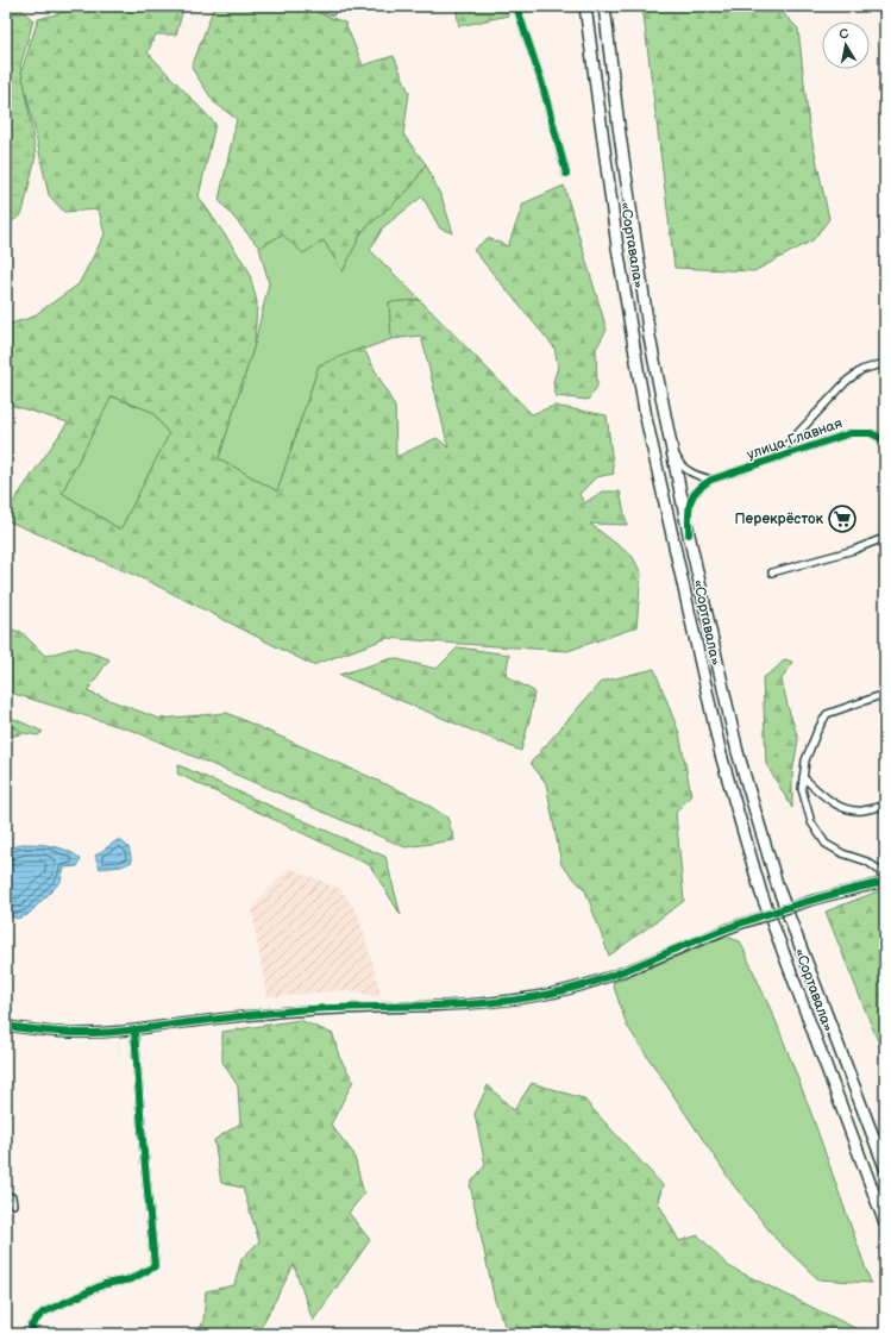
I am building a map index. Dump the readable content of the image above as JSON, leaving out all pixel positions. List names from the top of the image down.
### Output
{
  "streets": {
    "highway": ["«Сортавала»"],
    "street": ["улица Главная"]
  },
  "places": {
    "supermarket": ["Перекрёсток"]
  },
  "north": "top"
}
